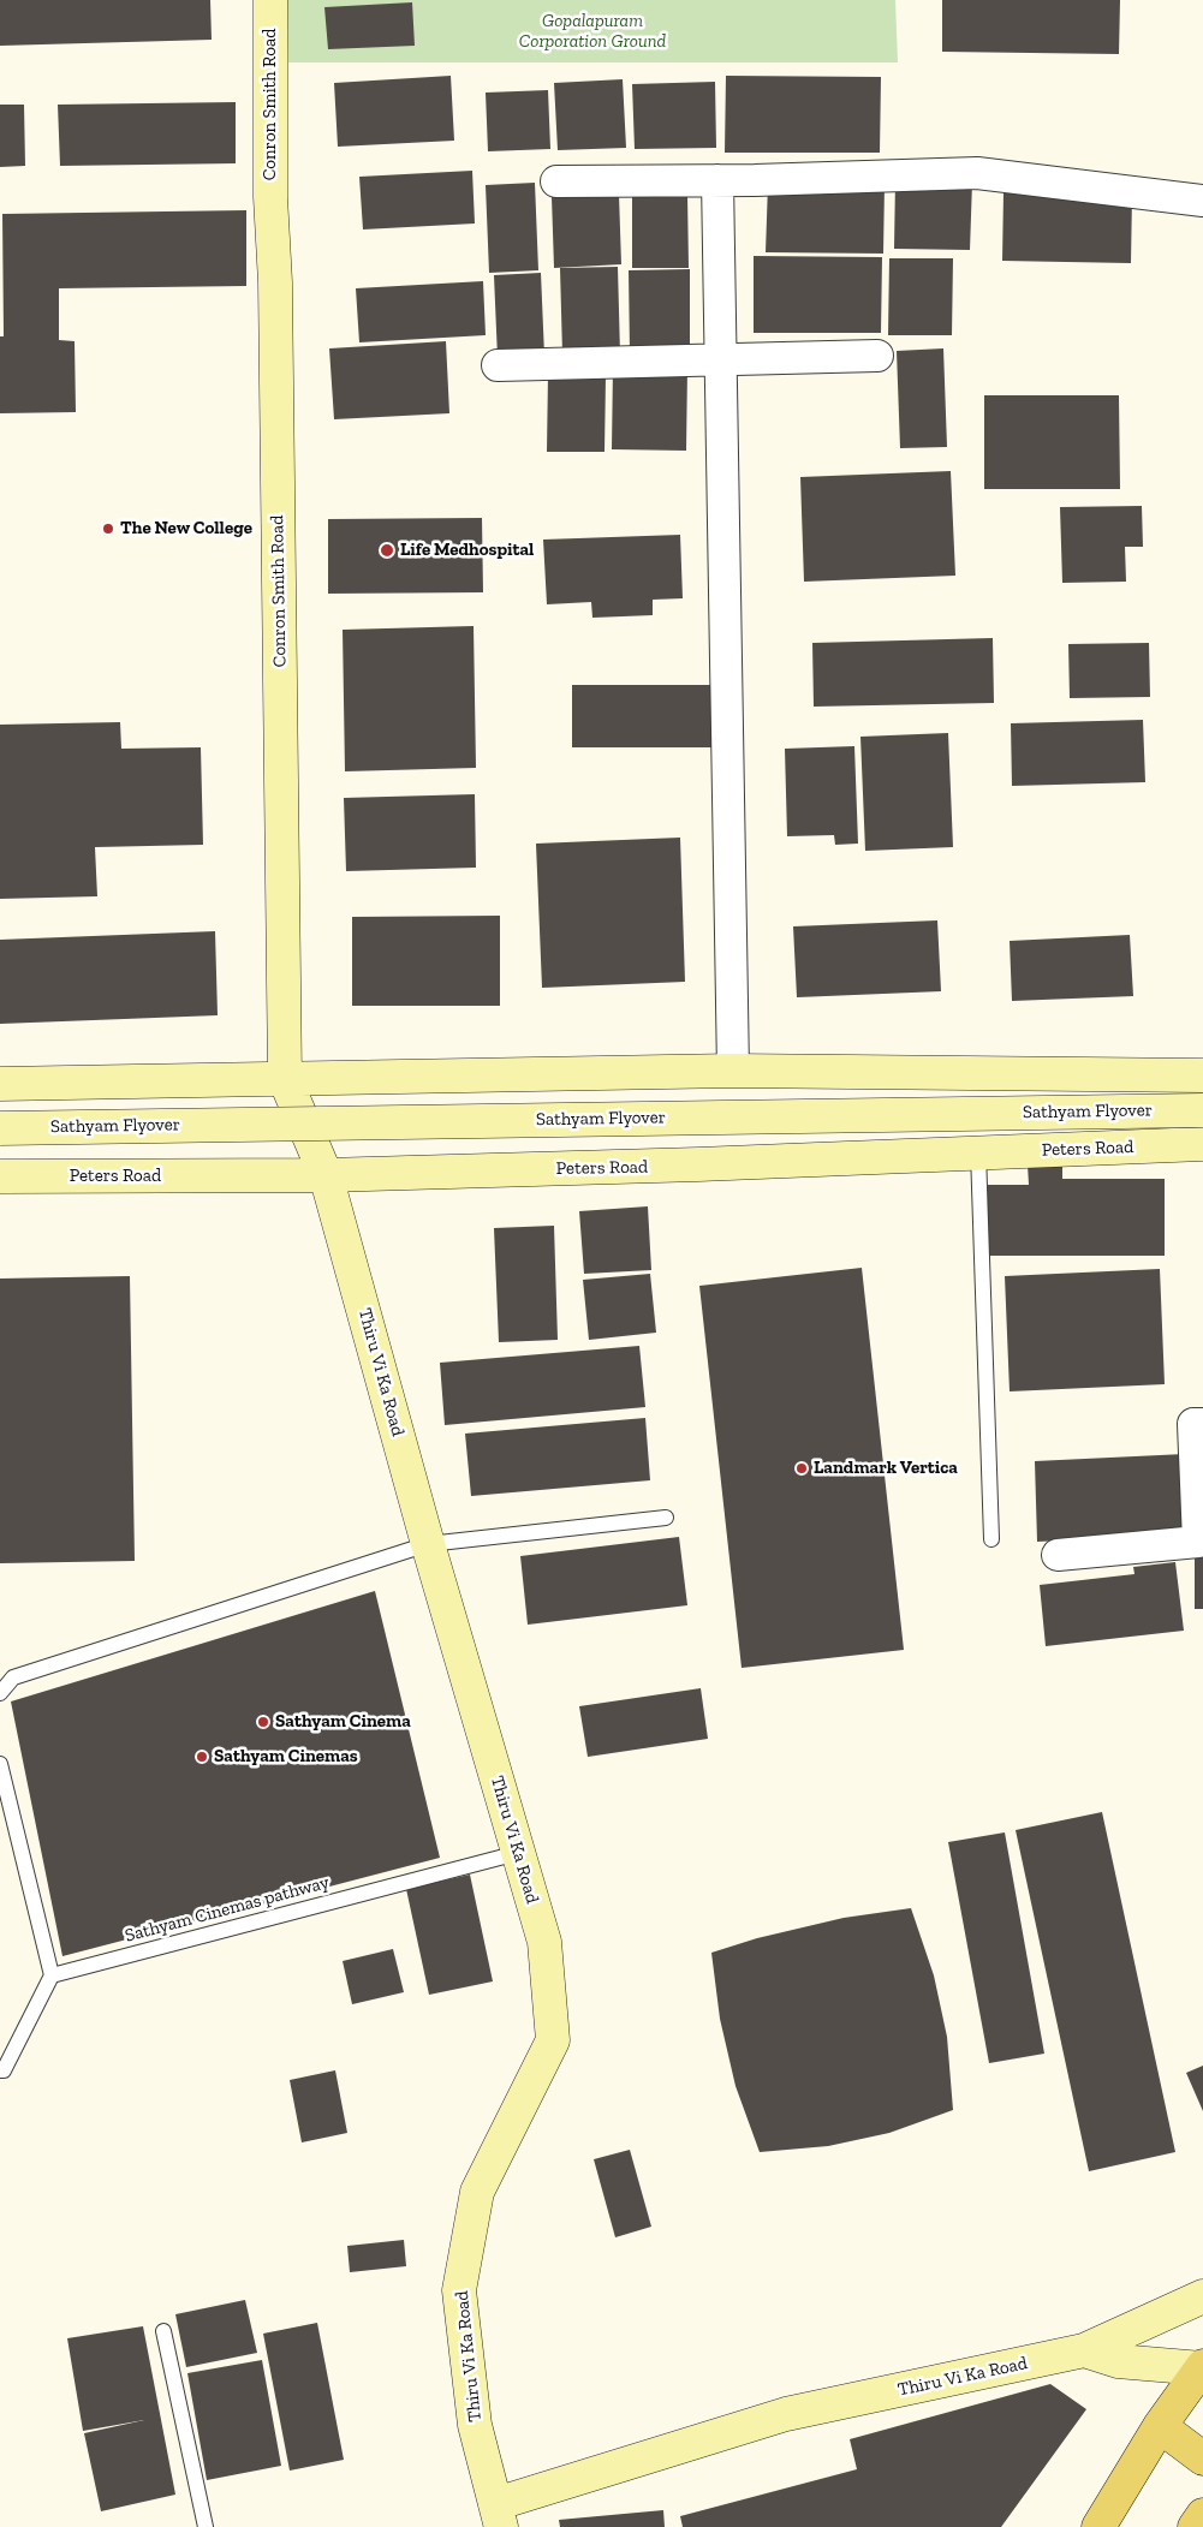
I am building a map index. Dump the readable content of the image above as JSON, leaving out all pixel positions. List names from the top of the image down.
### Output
{
  "streets": {
    "main road": [
      "Conron Smith Road",
      "Sathyam Flyover",
      "Peters Road",
      "Thiru Vi Ka Road"
    ],
    "lane": ["Sathyam Cinemas pathway"]
  },
  "crossings": [
    ["Conron Smith Road", "Peters Road"],
    ["Conron Smith Road", "Thiru Vi Ka Road"],
    ["Peters Road", "Thiru Vi Ka Road"],
    ["Thiru Vi Ka Road", "Sathyam Cinemas pathway"]
  ],
  "parks": ["Gopalapuram Corporation Ground"],
  "places": [
    "The New College",
    "Life Medhospital",
    "Landmark Vertica",
    "Sathyam Cinema",
    "Sathyam Cinemas"
  ]
}
